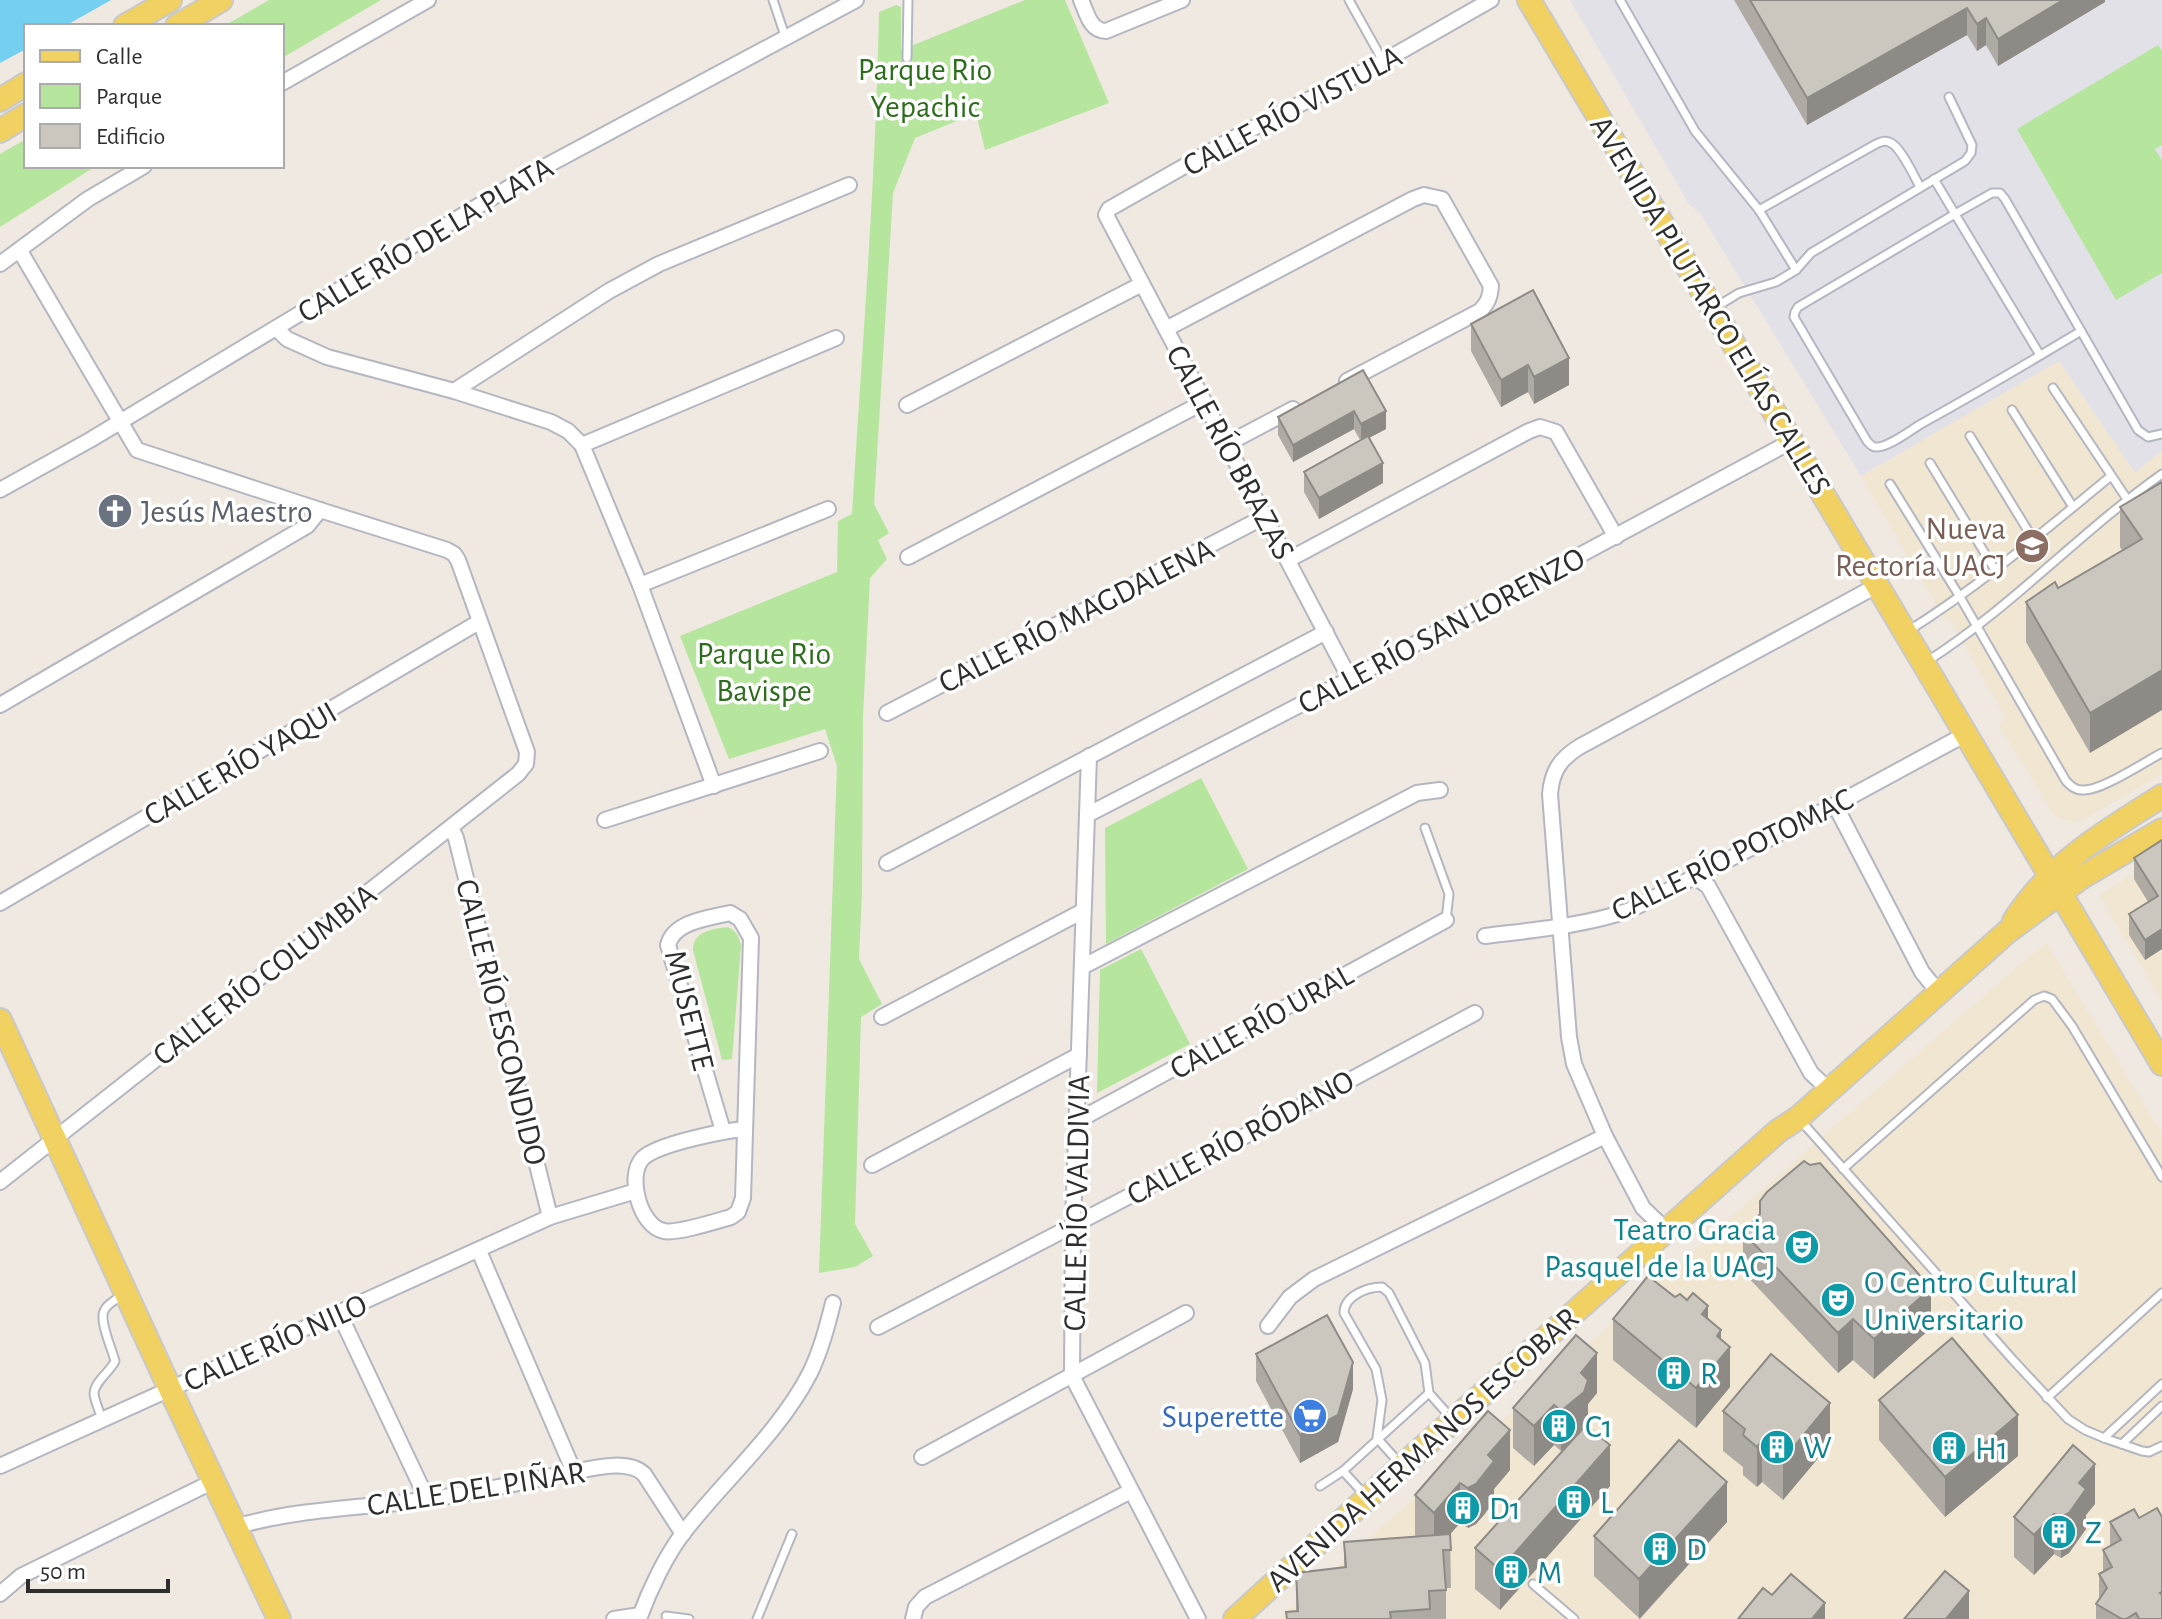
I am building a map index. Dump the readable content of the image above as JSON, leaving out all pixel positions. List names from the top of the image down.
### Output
{
  "streets": {
    "main road": ["AVENIDA PLUTARCO ELÍAS CALLES", "AVENIDA HERMANOS ESCOBAR"],
    "street": [
      "CALLE RÍO VISTULA",
      "CALLE RÍO DE LA PLATA",
      "CALLE RÍO BRAZAS",
      "CALLE RÍO MAGDALENA",
      "CALLE RÍO SAN LORENZO",
      "CALLE RÍO YAQUI",
      "CALLE RÍO POTOMAC",
      "CALLE RÍO COLUMBIA",
      "MUSETTE",
      "CALLE RÍO URAL",
      "CALLE RÍO ESCONDIDO",
      "CALLE RÍO RÓDANO",
      "CALLE RÍO VALDIVIA",
      "CALLE RÍO NILO",
      "CALLE DEL PIÑAR"
    ]
  },
  "crossings": [
    ["CALLE RÍO VISTULA", "CALLE RÍO BRAZAS"],
    ["AVENIDA PLUTARCO ELÍAS CALLES", "CALLE RÍO SAN LORENZO"],
    ["AVENIDA PLUTARCO ELÍAS CALLES", "CALLE RÍO POTOMAC"],
    ["AVENIDA PLUTARCO ELÍAS CALLES", "AVENIDA HERMANOS ESCOBAR"],
    ["CALLE RÍO BRAZAS", "CALLE RÍO MAGDALENA"],
    ["CALLE RÍO BRAZAS", "CALLE RÍO SAN LORENZO"],
    ["CALLE RÍO SAN LORENZO", "CALLE RÍO VALDIVIA"],
    ["CALLE RÍO YAQUI", "CALLE RÍO COLUMBIA"],
    ["CALLE RÍO COLUMBIA", "CALLE RÍO ESCONDIDO"],
    ["CALLE RÍO URAL", "CALLE RÍO VALDIVIA"],
    ["CALLE RÍO ESCONDIDO", "CALLE RÍO NILO"],
    ["CALLE RÍO RÓDANO", "CALLE RÍO VALDIVIA"]
  ],
  "parks": ["Parque Rio Yepachic", "Parque Rio Bavispe"],
  "places": {
    "church": ["Jesús Maestro"],
    "school or university": ["Nueva Rectoría UACJ"],
    "theatre": ["Teatro Gracia Pasquel de la UACJ", "O Centro Cultural Universitario"],
    "building": [
      "R",
      "C1",
      "W",
      "H1",
      "L",
      "D1",
      "Z",
      "D",
      "M"
    ],
    "supermarket": ["Superette"]
  },
  "legend": ["Calle", "Parque", "Edificio"],
  "scale_bar": "50 m"
}
